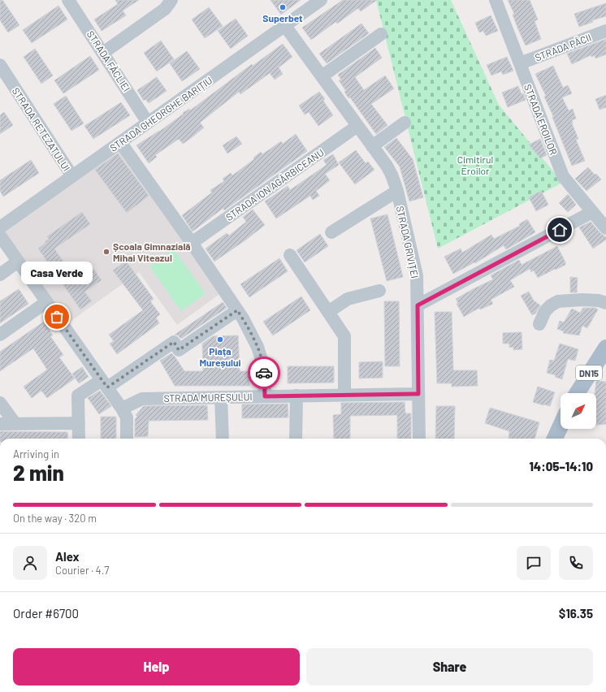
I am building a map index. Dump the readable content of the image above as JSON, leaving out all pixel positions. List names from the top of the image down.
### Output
{
  "streets": {
    "main road": ["DN15"],
    "street": [
      "STRADA PĂCII",
      "STRADA FĂCLIEI",
      "STRADA GHEORGHE BARIȚIU",
      "STRADA EROILOR",
      "STRADA RETEZATULUI",
      "STRADA ION AGÂRBICEANU",
      "STRADA GRIVIȚEI",
      "STRADA MUREȘULUI"
    ]
  },
  "crossings": [
    ["STRADA PĂCII", "STRADA EROILOR"],
    ["STRADA FĂCLIEI", "STRADA GHEORGHE BARIȚIU"],
    ["STRADA GHEORGHE BARIȚIU", "STRADA RETEZATULUI"],
    ["STRADA GHEORGHE BARIȚIU", "STRADA GRIVIȚEI"],
    ["STRADA ION AGÂRBICEANU", "STRADA GRIVIȚEI"],
    ["STRADA GRIVIȚEI", "STRADA MUREȘULUI"]
  ],
  "parks": ["Cimitirul Eroilor"],
  "places": [
    "Superbet",
    "Școala Gimnazială Mihai Viteazul",
    "Casa Verde",
    "Piața Mureșului"
  ],
  "north": "top right",
  "page": {
    "bubble": "Casa Verde",
    "heading": ["2 min", "Arriving in", "14:05–14:10"],
    "panel": [
      "Alex",
      "Courier · 4.7",
      "Order #6700",
      "$16.35"
    ],
    "bar": "On the way · 320 m",
    "buttons": ["Help", "Share"]
  }
}
